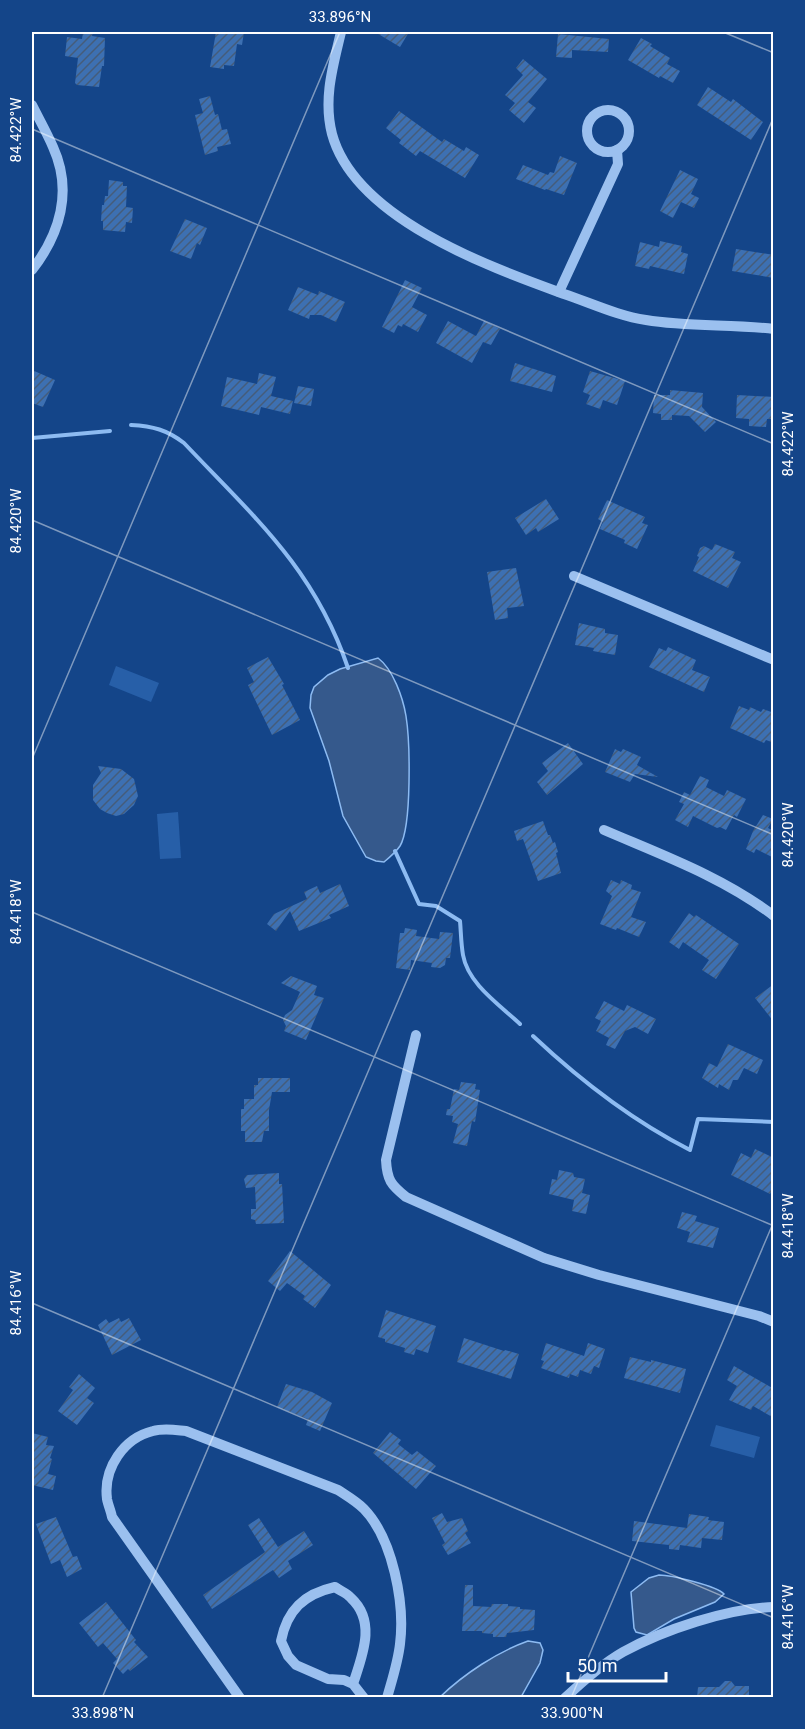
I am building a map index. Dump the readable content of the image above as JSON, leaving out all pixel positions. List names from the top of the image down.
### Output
{
  "scale_bar": "50 m",
  "coordinates": [
    "33.896°N",
    "84.422°W",
    "84.420°W",
    "84.418°W",
    "84.416°W",
    "33.898°N",
    "33.900°N"
  ]
}
